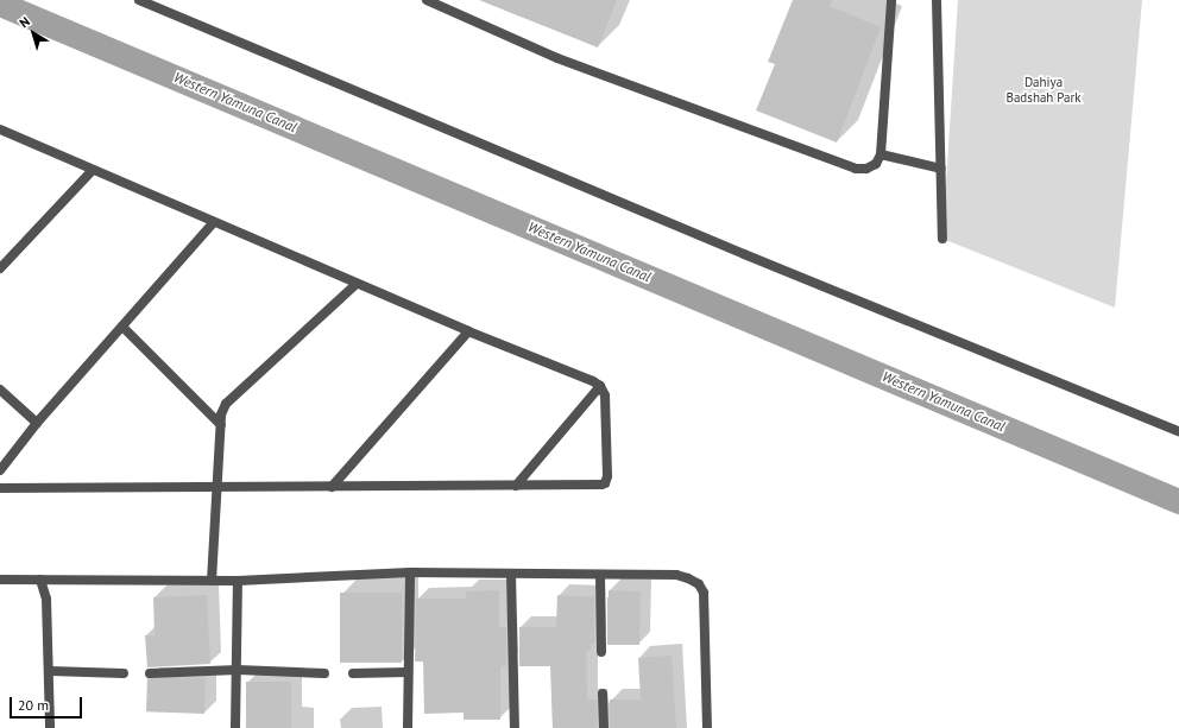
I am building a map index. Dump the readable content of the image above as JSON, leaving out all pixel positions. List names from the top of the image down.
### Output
{
  "water": ["Western Yamuna Canal"],
  "parks": ["Dahiya Badshah Park"],
  "scale_bar": "20 m",
  "north": "top left"
}
